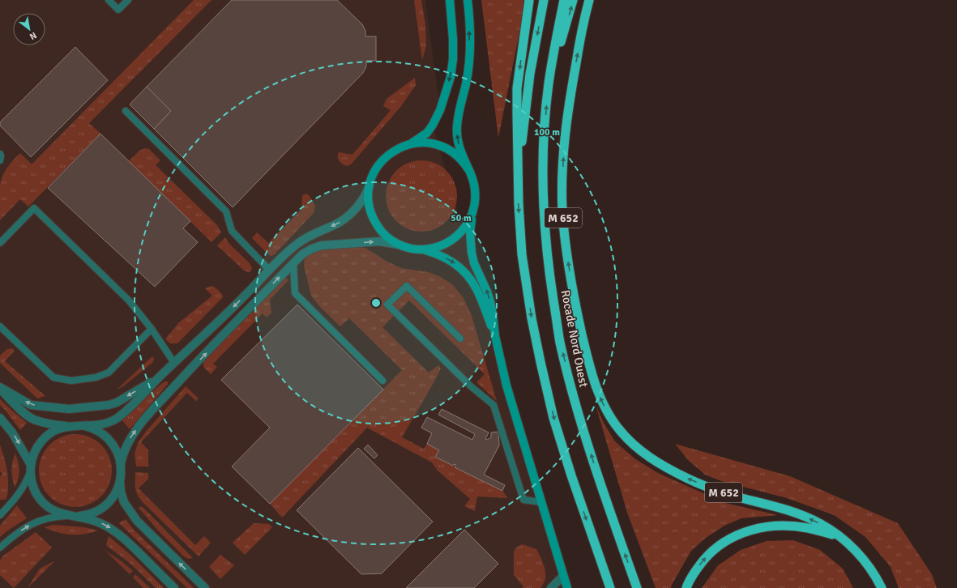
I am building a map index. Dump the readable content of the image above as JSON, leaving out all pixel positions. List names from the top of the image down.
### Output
{
  "streets": {
    "highway": ["M 652", "Rocade Nord Ouest"]
  },
  "crossings": [
    ["M 652", "Rocade Nord Ouest"]
  ],
  "north": "bottom right",
  "rings": ["100 m", "50 m"]
}
